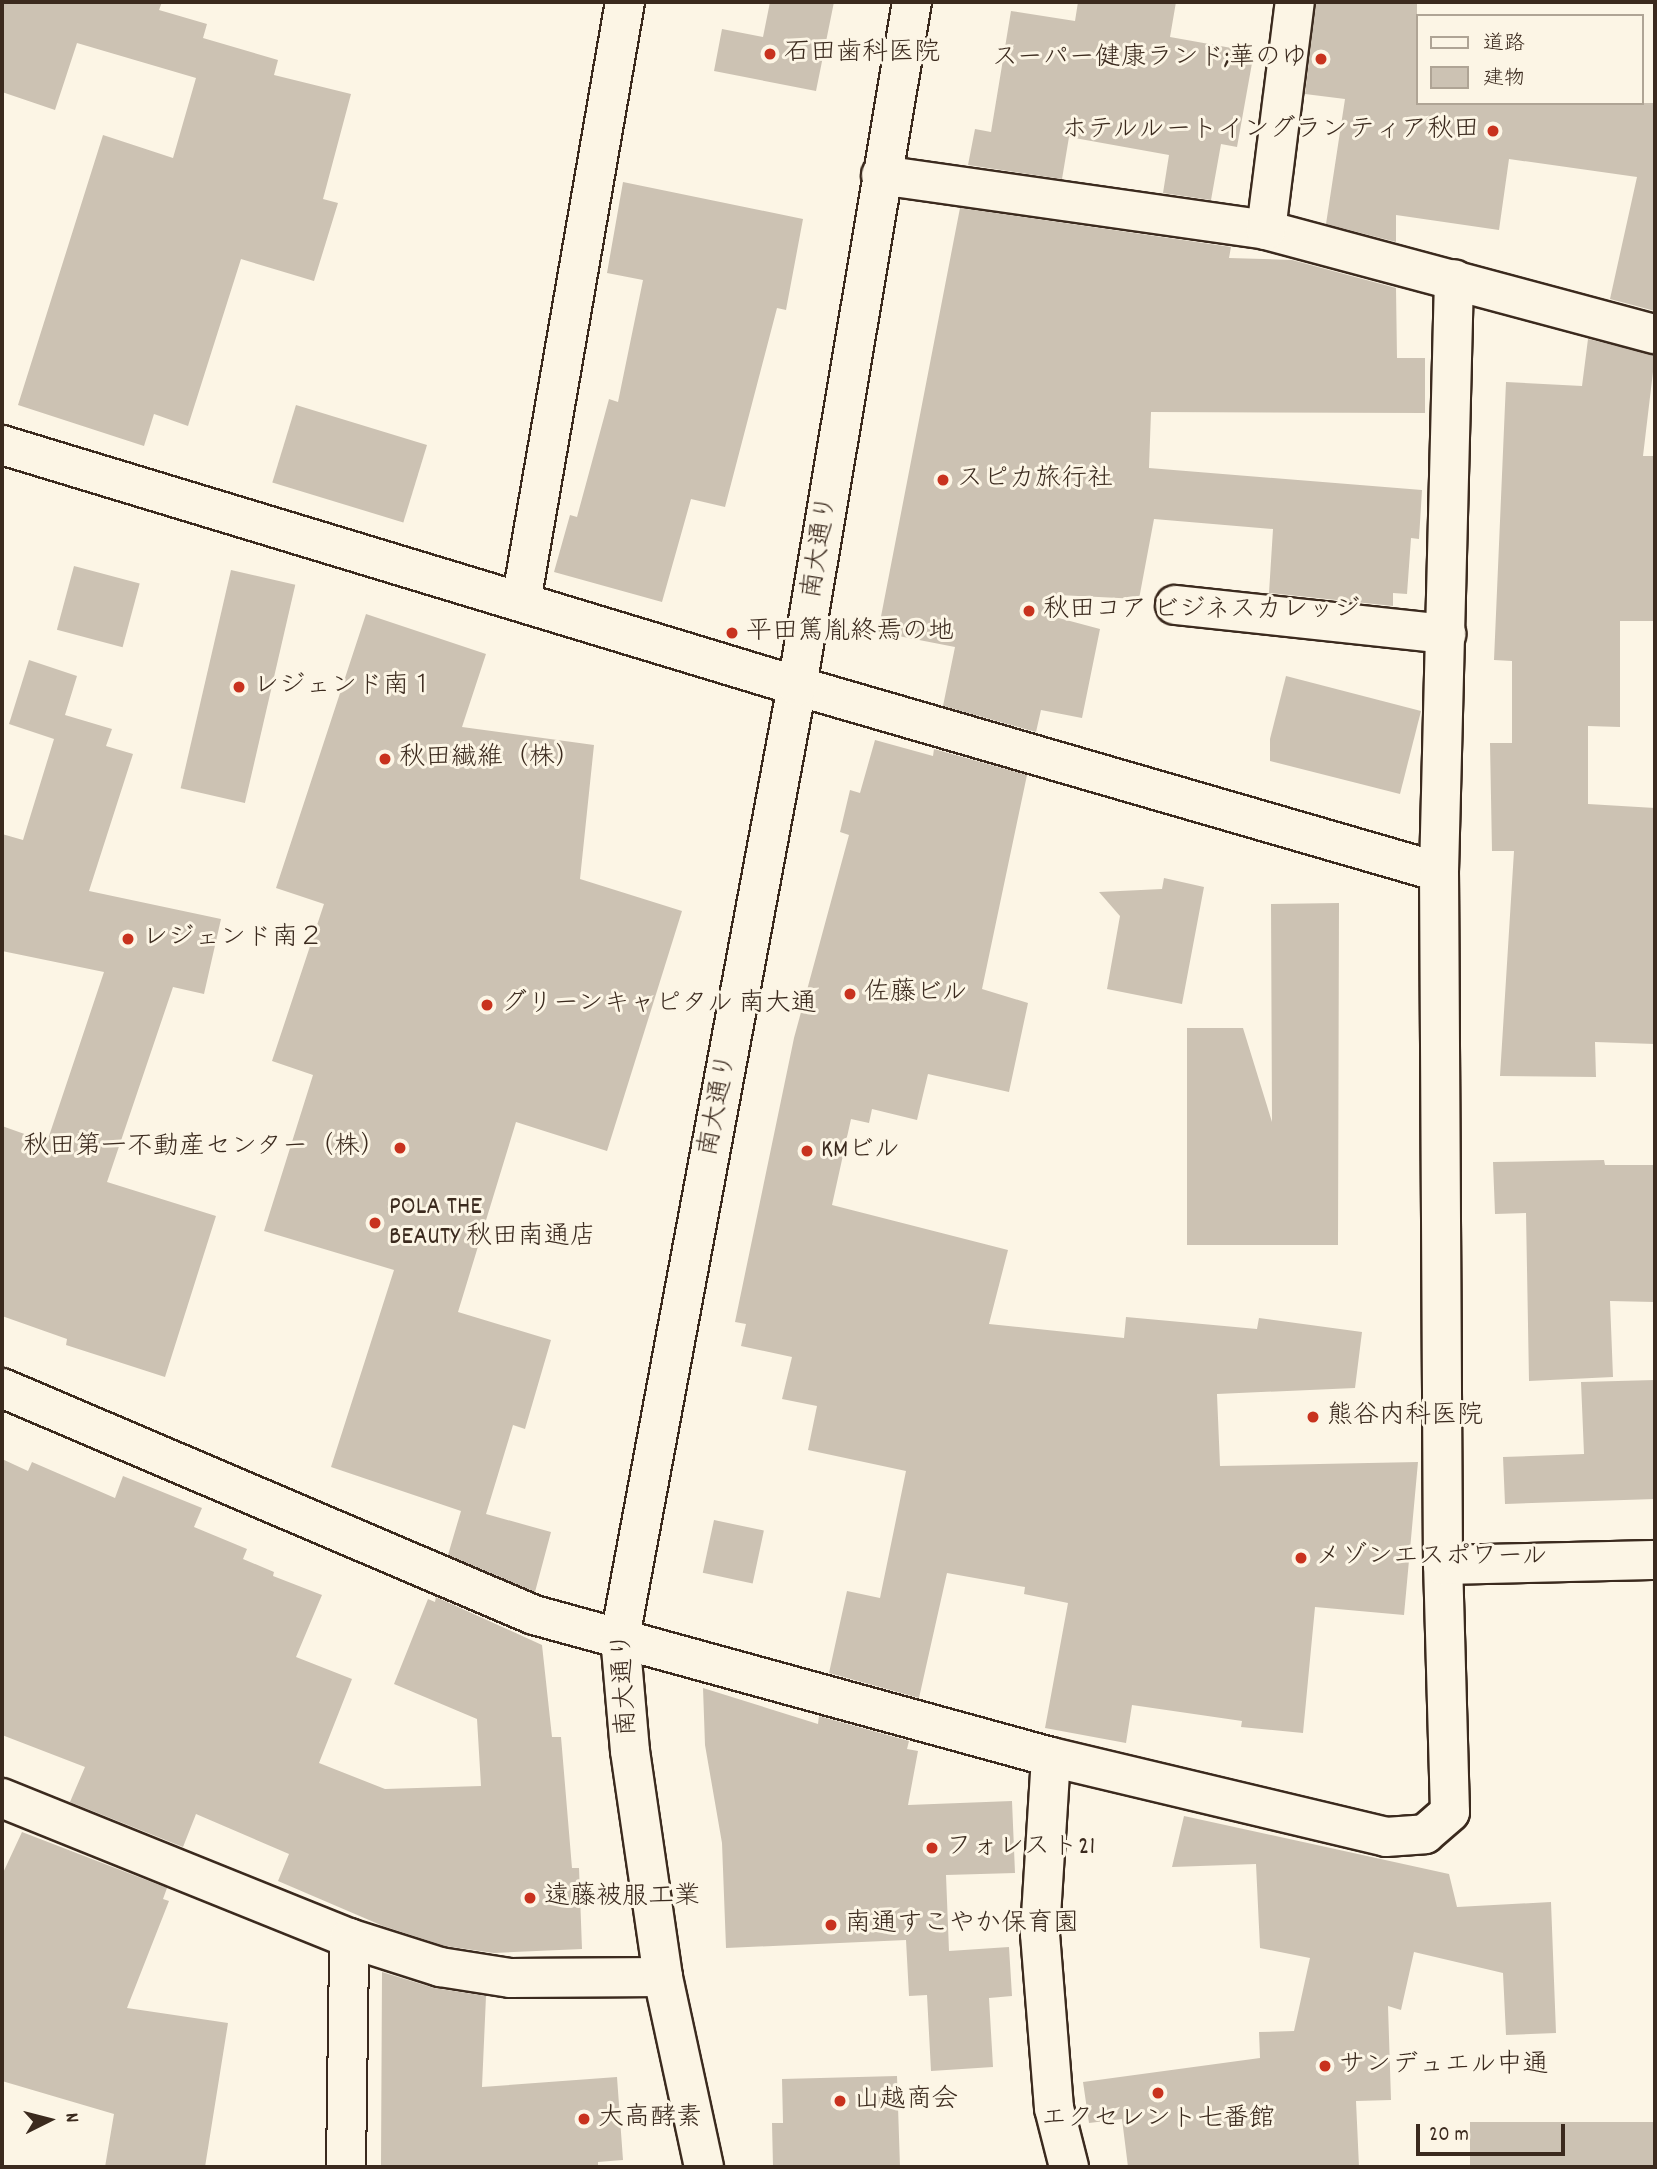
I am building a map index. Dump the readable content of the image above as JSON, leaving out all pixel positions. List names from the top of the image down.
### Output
{
  "streets": {
    "street": ["南大通り"]
  },
  "places": [
    "石田歯科医院",
    "スーパー健康ランド;華のゆ",
    "ホテルルートイングランティア秋田",
    "スピカ旅行社",
    "秋田コア ビジネスカレッジ",
    "平田篤胤終焉の地",
    "レジェンド南１",
    "秋田繊維（株）",
    "レジェンド南２",
    "佐藤ビル",
    "グリーンキャピタル 南大通",
    "秋田第一不動産センター（株）",
    "KMビル",
    "POLA THE BEAUTY 秋田南通店",
    "熊谷内科医院",
    "メゾンエスポワール",
    "フォレスト21",
    "遠藤被服工業",
    "南通すこやか保育園",
    "サンデュエル中通",
    "エクセレント七番館",
    "山越商会",
    "大高酵素"
  ],
  "legend": ["道路", "建物"],
  "scale_bar": "20 m",
  "north": "right"
}
